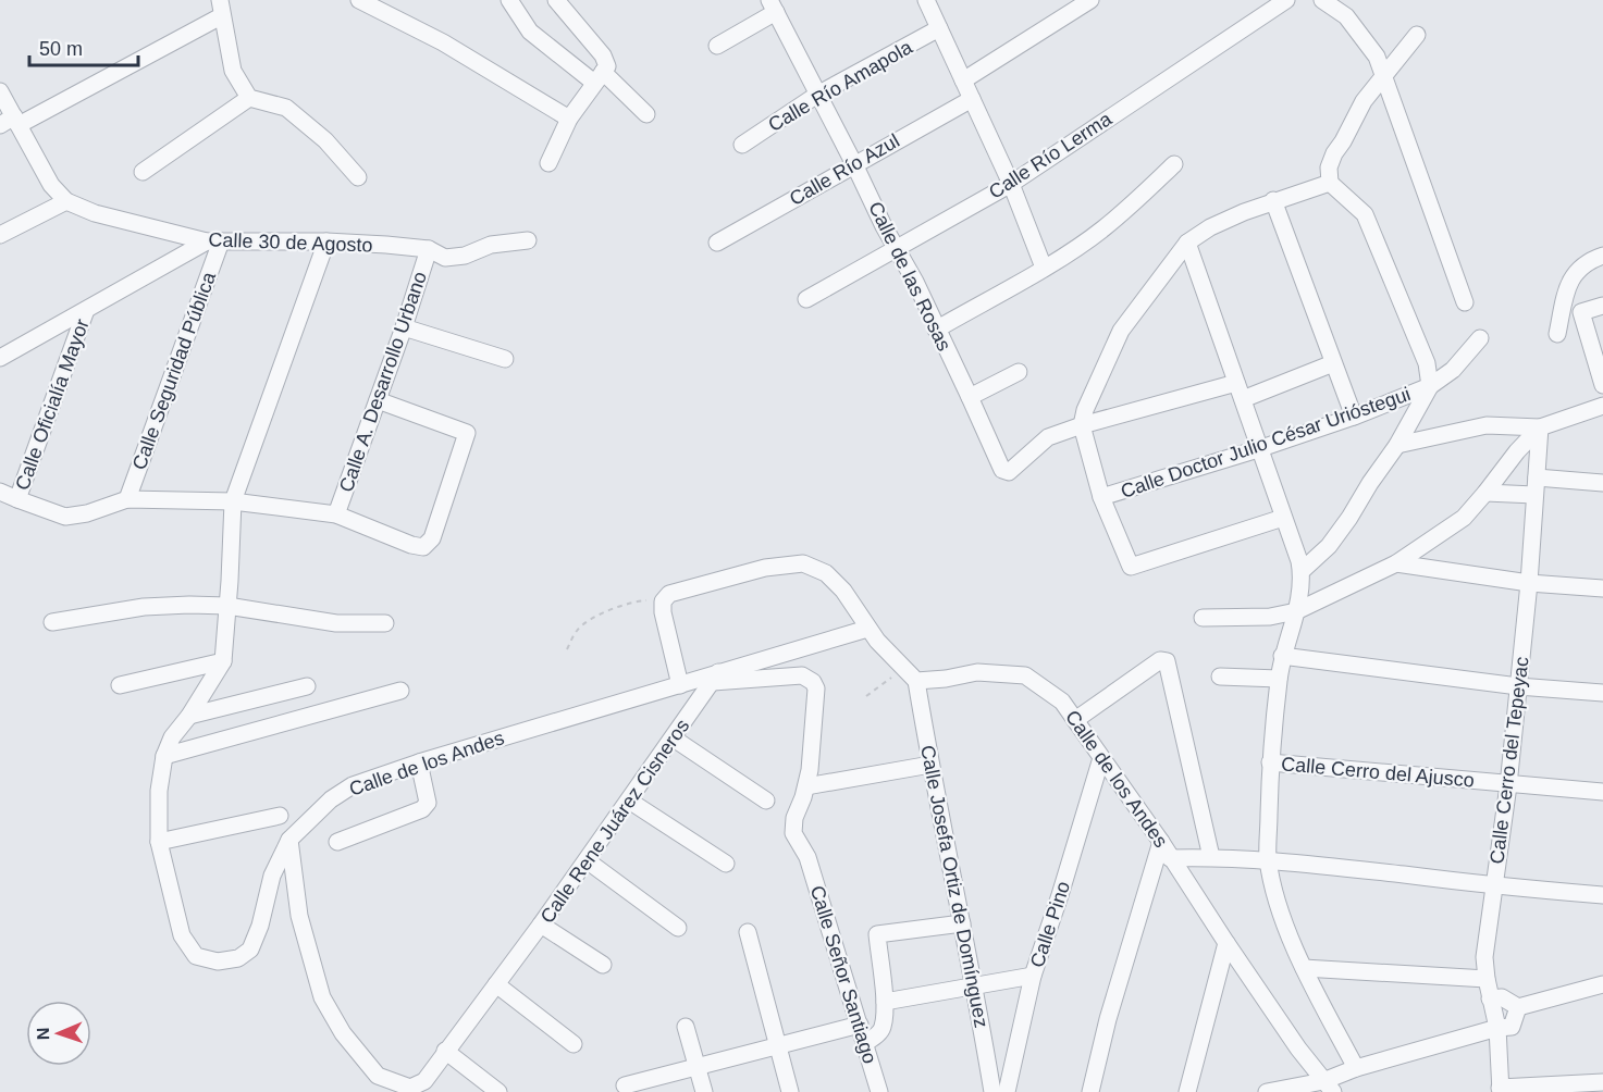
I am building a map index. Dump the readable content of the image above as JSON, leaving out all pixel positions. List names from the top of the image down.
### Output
{
  "streets": {
    "street": [
      "Calle Río Amapola",
      "Calle Río Lerma",
      "Calle Río Azul",
      "Calle 30 de Agosto",
      "Calle de las Rosas",
      "Calle Seguridad Pública",
      "Calle A. Desarrollo Urbano",
      "Calle Oficialía Mayor",
      "Calle Doctor Julio César Urióstegui",
      "Calle Cerro del Tepeyac",
      "Calle de los Andes",
      "Calle Cerro del Ajusco",
      "Calle Rene Juárez Cisneros",
      "Calle Josefa Ortiz de Domínguez",
      "Calle Pino",
      "Calle Señor Santiago"
    ]
  },
  "crossings": [
    ["Calle Río Amapola", "Calle de las Rosas"],
    ["Calle Río Lerma", "Calle de las Rosas"],
    ["Calle Río Azul", "Calle de las Rosas"],
    ["Calle 30 de Agosto", "Calle Seguridad Pública"],
    ["Calle 30 de Agosto", "Calle A. Desarrollo Urbano"],
    ["Calle 30 de Agosto", "Calle de los Andes"],
    ["Calle Cerro del Tepeyac", "Calle Cerro del Ajusco"],
    ["Calle de los Andes", "Calle Rene Juárez Cisneros"],
    ["Calle de los Andes", "Calle Josefa Ortiz de Domínguez"],
    ["Calle de los Andes", "Calle Pino"],
    ["Calle de los Andes", "Calle Señor Santiago"],
    ["Calle Rene Juárez Cisneros", "Calle Señor Santiago"]
  ],
  "scale_bar": "50 m",
  "north": "left"
}
